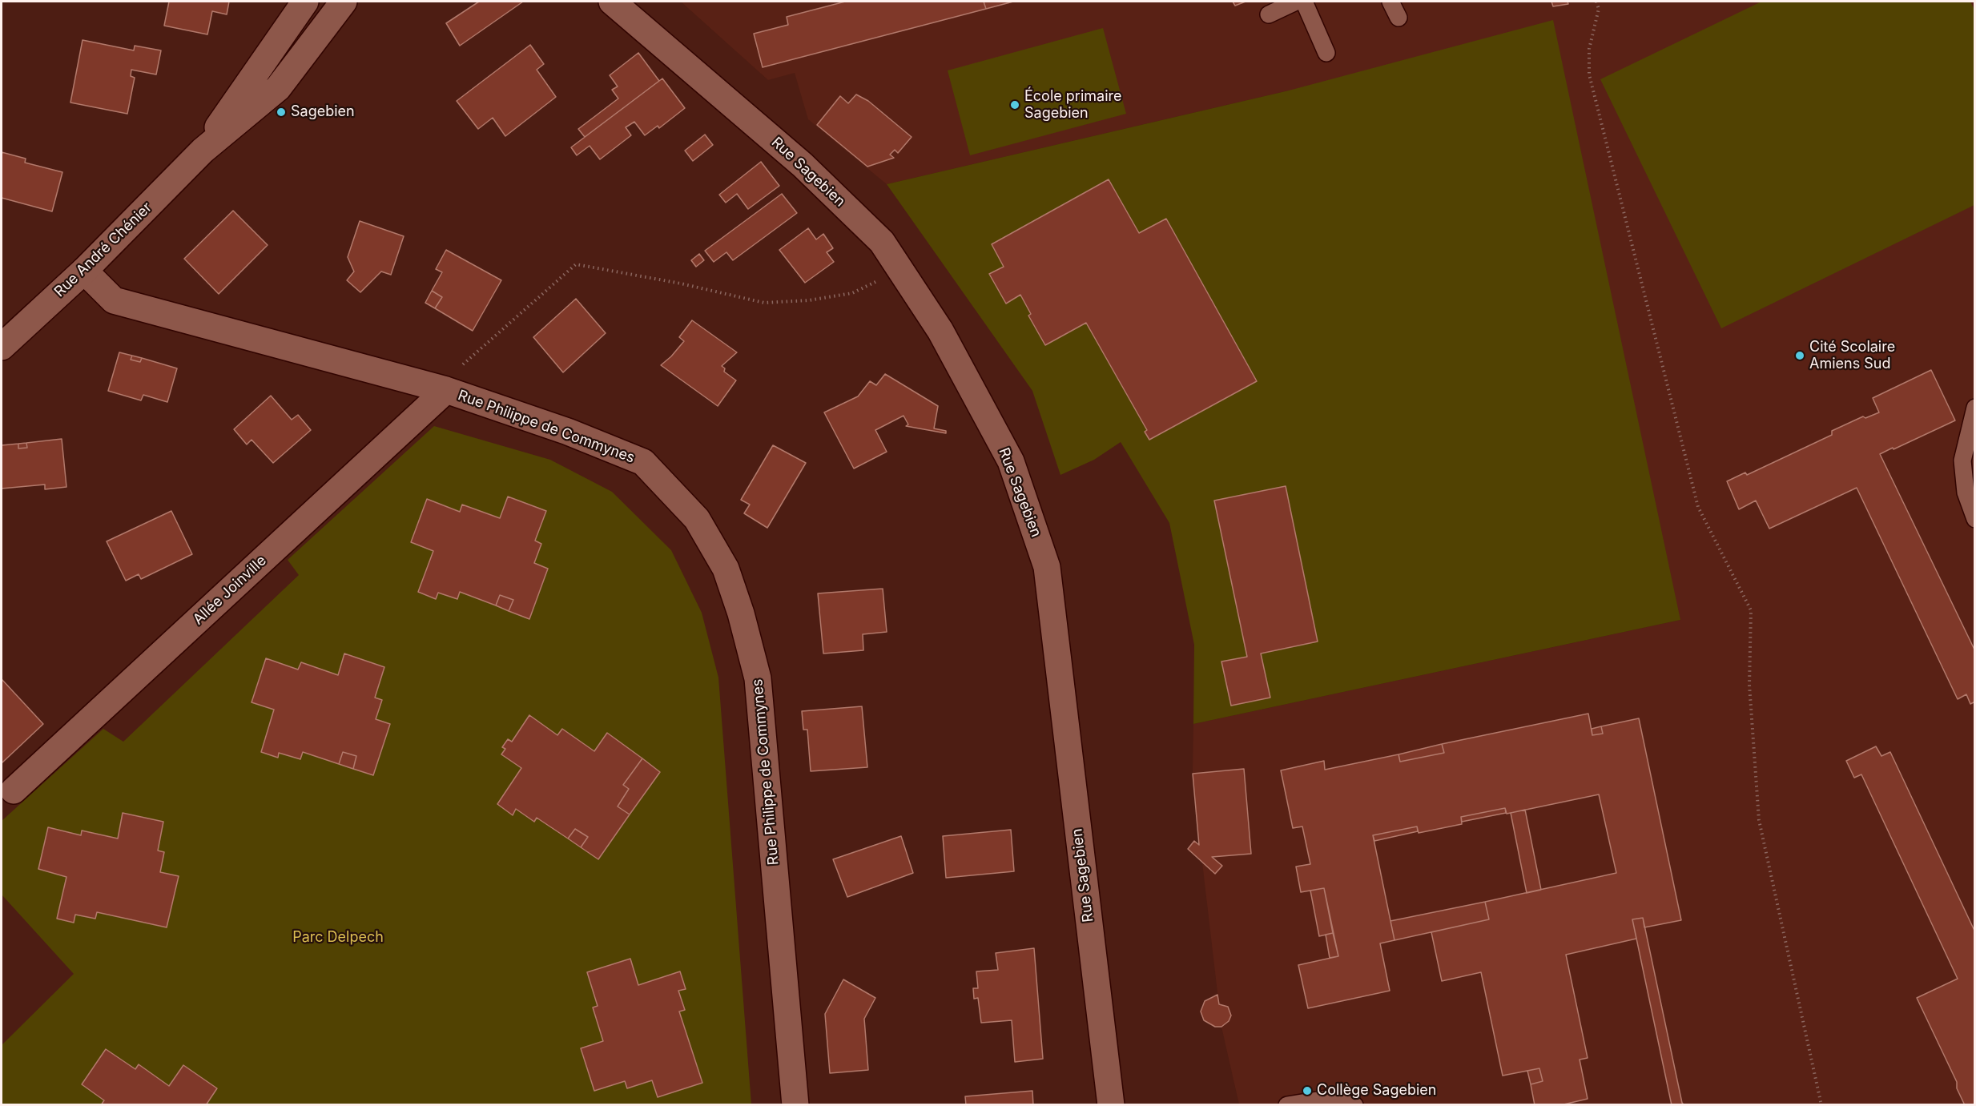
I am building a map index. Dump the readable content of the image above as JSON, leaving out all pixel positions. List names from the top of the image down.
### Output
{
  "streets": {
    "street": [
      "Rue Sagebien",
      "Rue André Chénier",
      "Rue Philippe de Commynes",
      "Allée Joinville"
    ]
  },
  "crossings": [
    ["Rue André Chénier", "Rue Philippe de Commynes"],
    ["Rue Philippe de Commynes", "Allée Joinville"]
  ],
  "parks": ["Parc Delpech"],
  "places": [
    "École primaire Sagebien",
    "Sagebien",
    "Cité Scolaire Amiens Sud",
    "Collège Sagebien"
  ]
}
